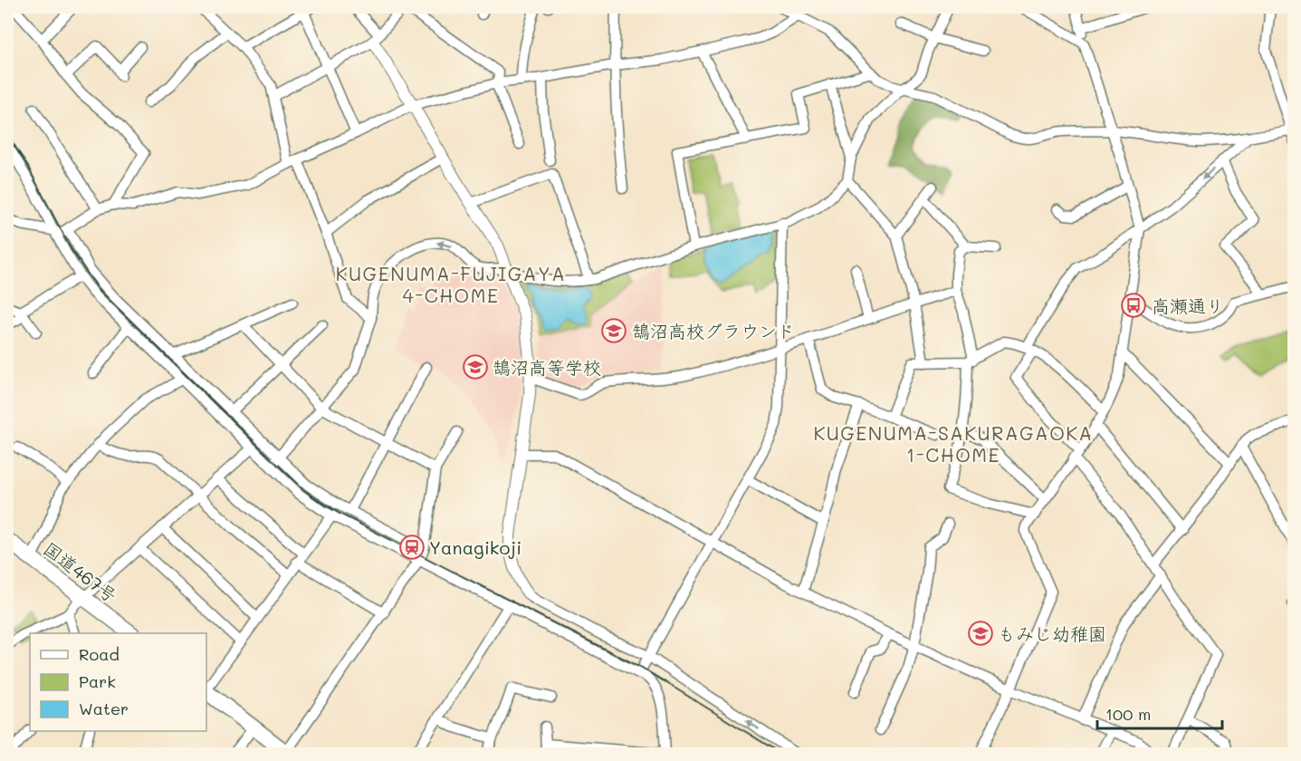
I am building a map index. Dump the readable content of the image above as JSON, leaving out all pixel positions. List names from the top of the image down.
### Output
{
  "streets": {
    "highway": ["国道467号"]
  },
  "districts": ["KUGENUMA-FUJIGAYA 4-CHOME", "KUGENUMA-SAKURAGAOKA 1-CHOME"],
  "places": {
    "bus stop": ["高瀬通り"],
    "school or university": ["鵠沼高校グラウンド", "鵠沼高等学校", "もみじ幼稚園"],
    "station": ["Yanagikoji"]
  },
  "legend": ["Road", "Park", "Water"],
  "scale_bar": "100 m"
}
